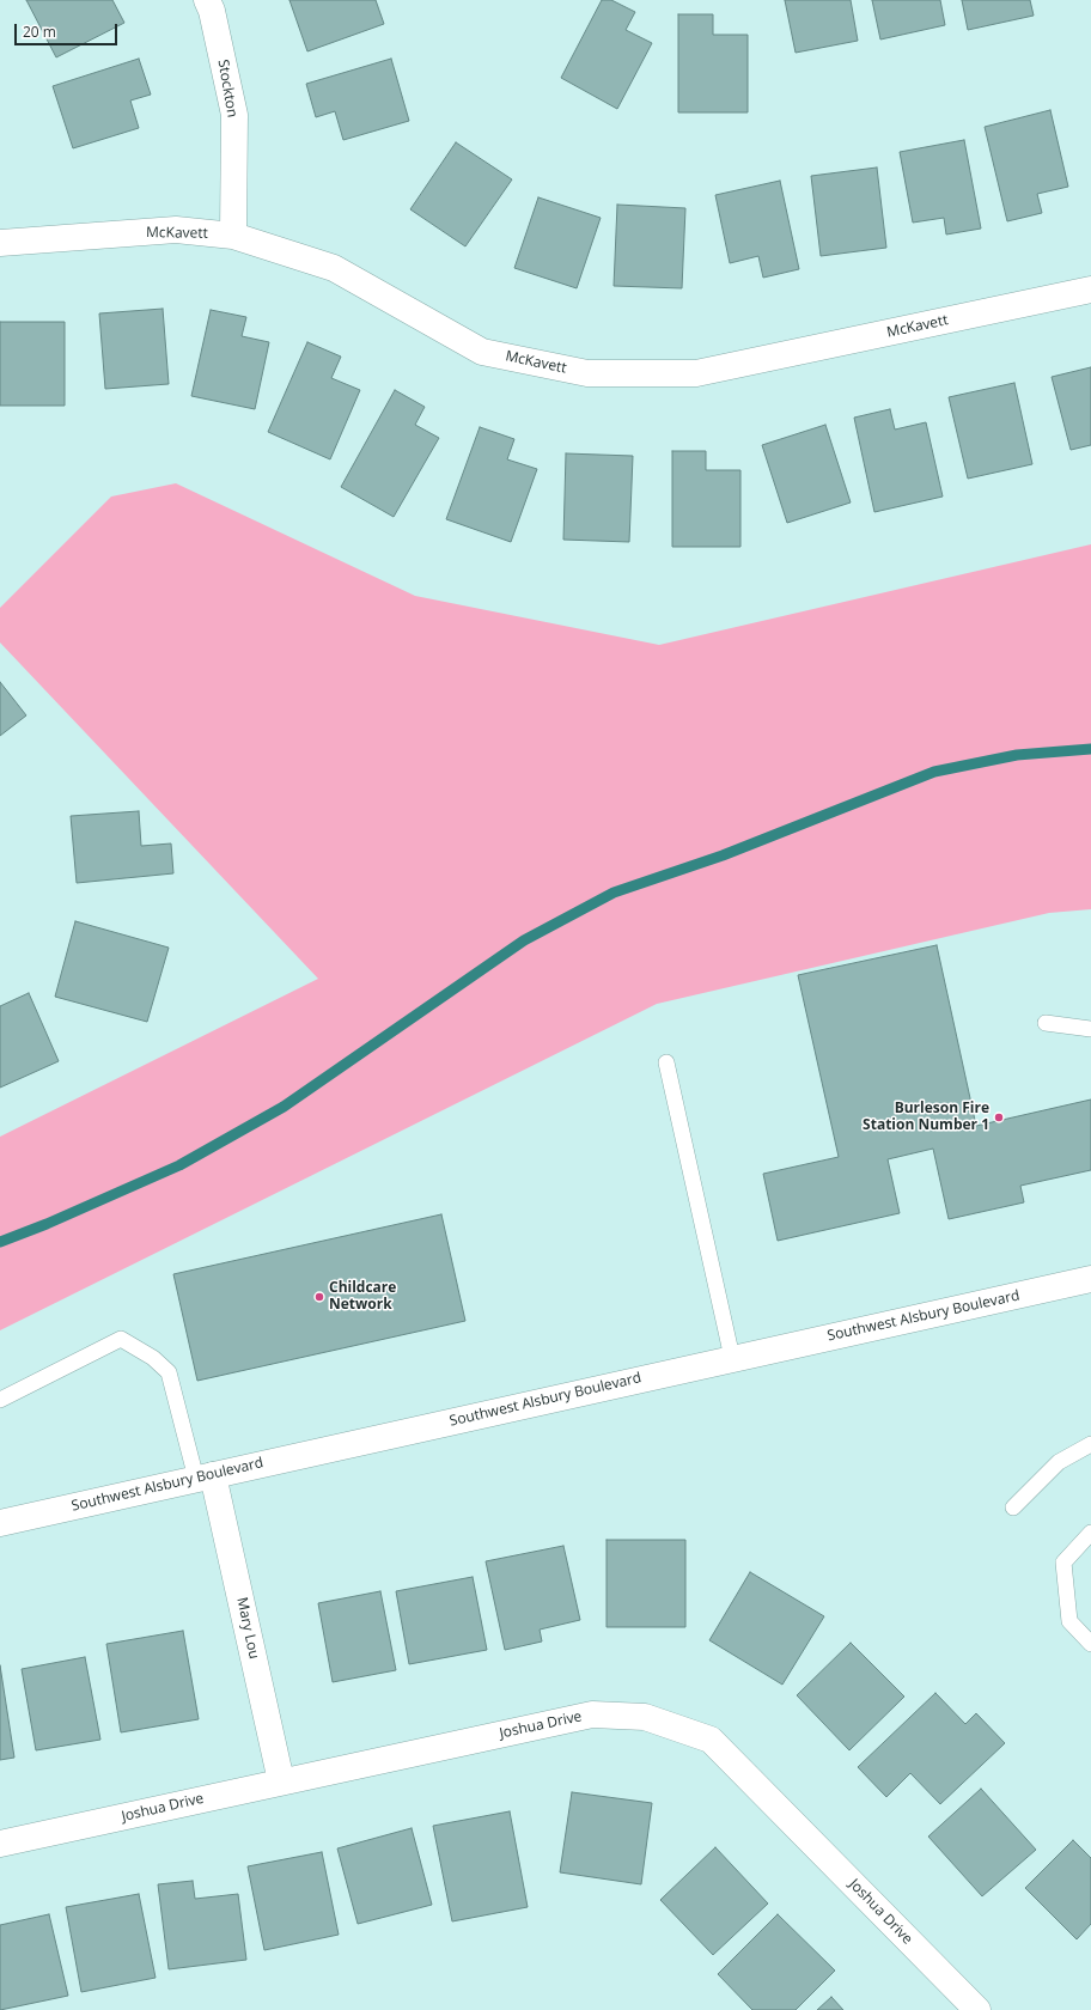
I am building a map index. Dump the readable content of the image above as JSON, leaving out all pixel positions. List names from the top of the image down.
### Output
{
  "streets": {
    "street": [
      "Stockton",
      "McKavett",
      "Southwest Alsbury Boulevard",
      "Mary Lou",
      "Joshua Drive"
    ]
  },
  "crossings": [
    ["Stockton", "McKavett"],
    ["Southwest Alsbury Boulevard", "Mary Lou"],
    ["Mary Lou", "Joshua Drive"]
  ],
  "places": ["Burleson Fire Station Number 1", "Childcare Network"],
  "scale_bar": "20 m"
}
